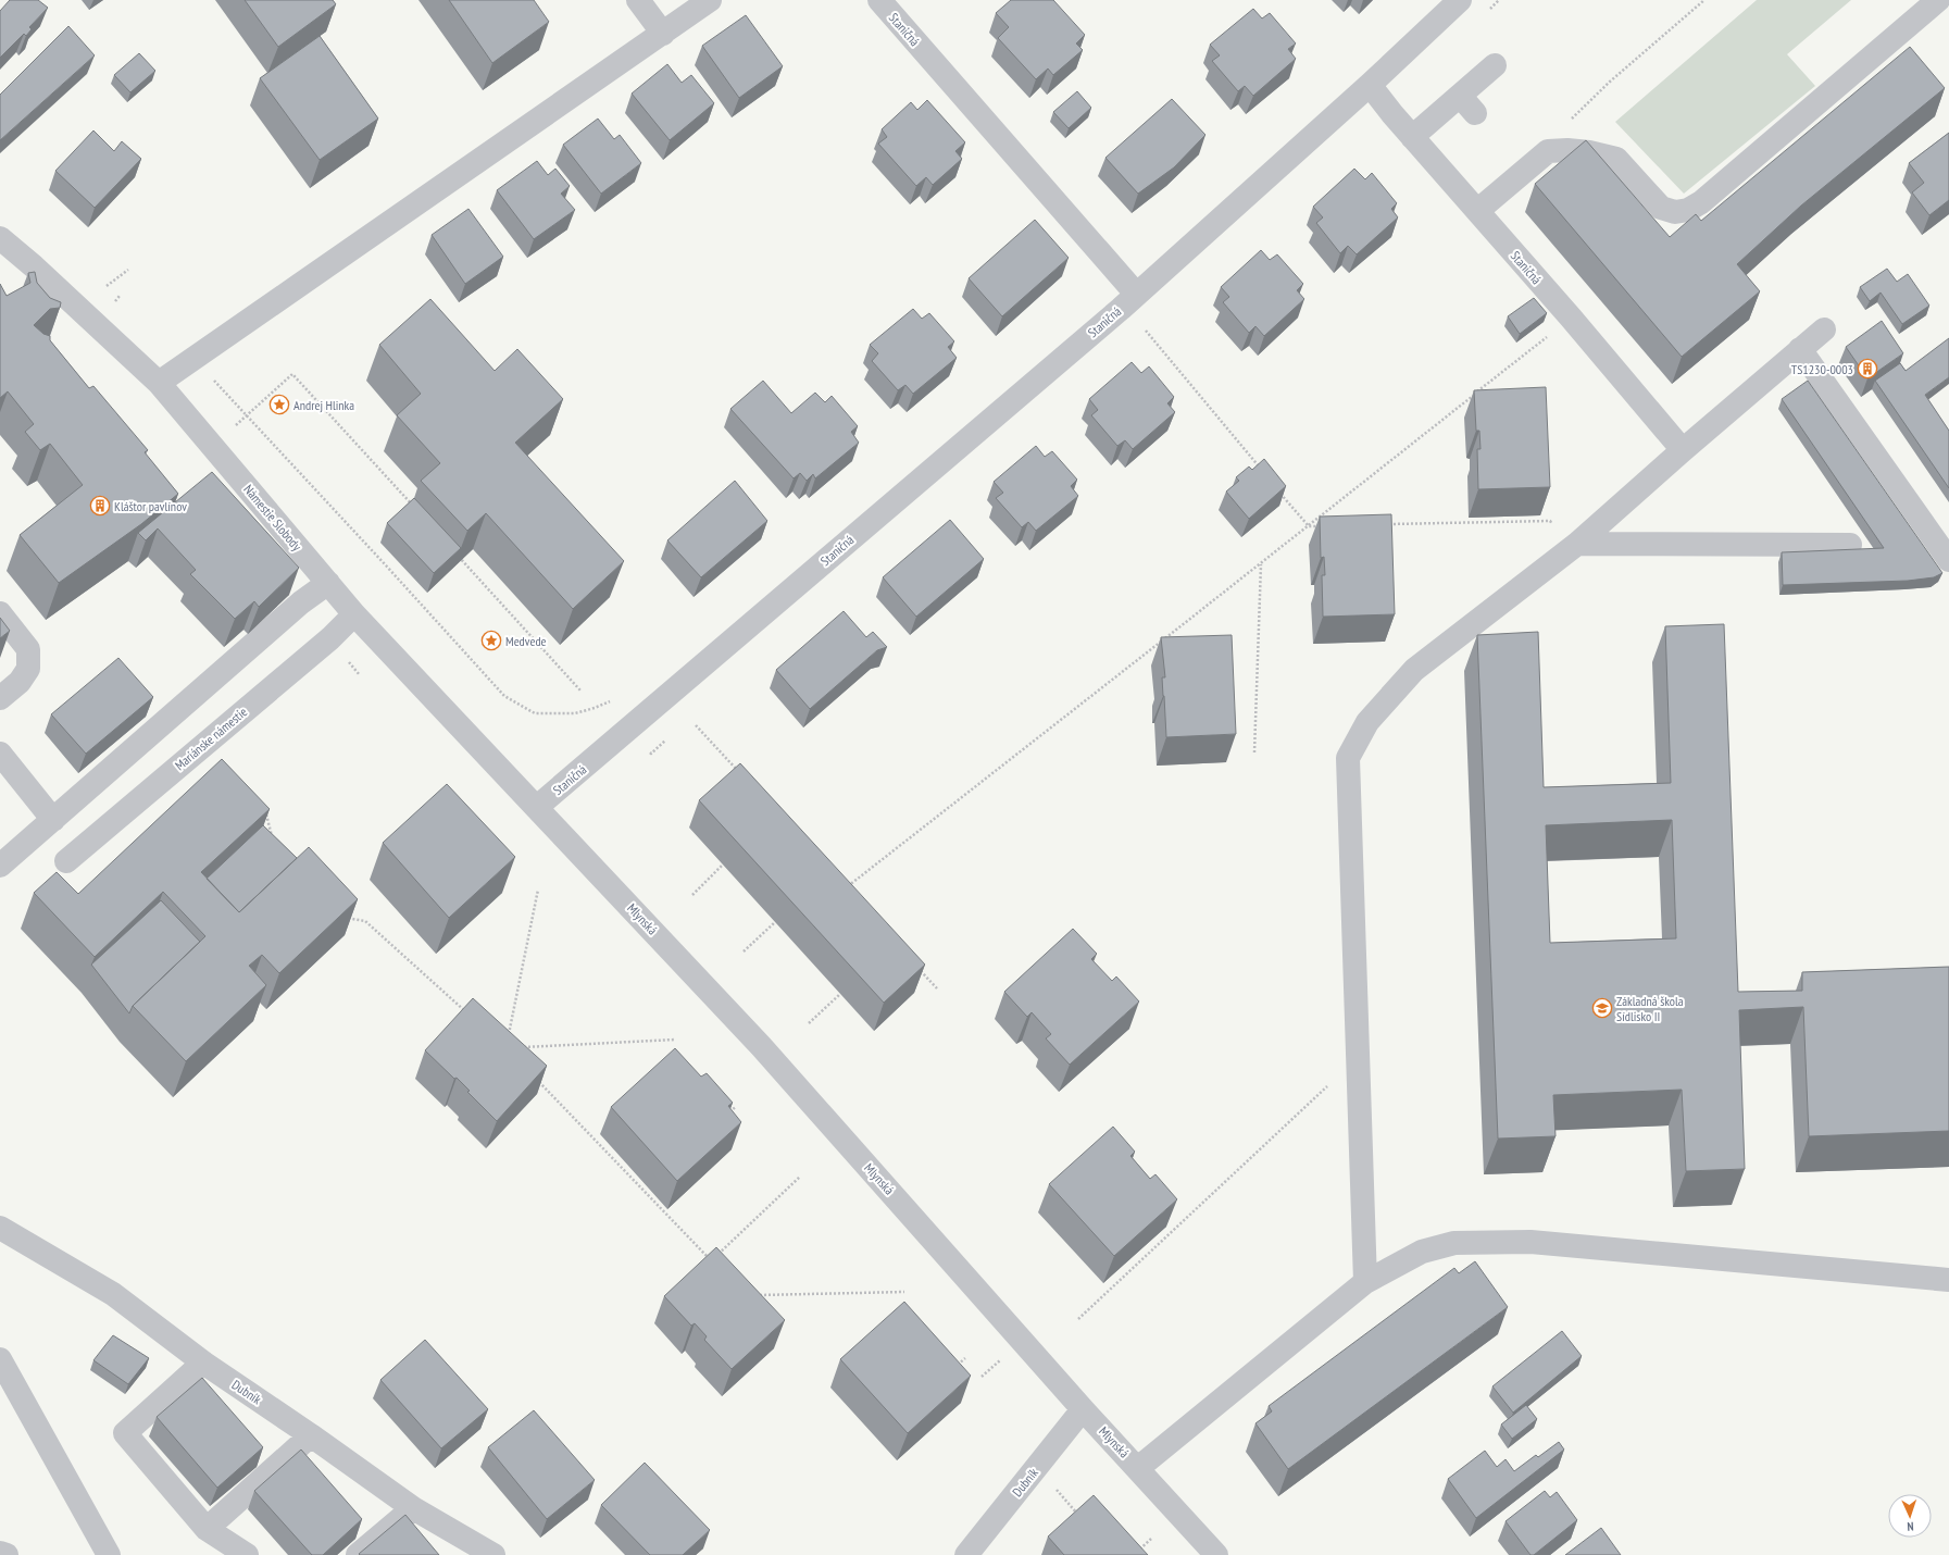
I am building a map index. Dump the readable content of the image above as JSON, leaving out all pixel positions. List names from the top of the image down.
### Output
{
  "streets": {
    "street": [
      "Staničná",
      "Námestie Slobody",
      "Mariánske námestie",
      "Mlynská",
      "Dubník"
    ]
  },
  "crossings": [
    ["Staničná", "Námestie Slobody"],
    ["Staničná", "Mlynská"],
    ["Námestie Slobody", "Mariánske námestie"],
    ["Námestie Slobody", "Mlynská"],
    ["Mlynská", "Dubník"]
  ],
  "places": {
    "building": ["TS1230-0003", "Kláštor pavlínov"],
    "place": ["Andrej Hlinka", "Medvede"],
    "school or university": ["Základná škola Sídlisko II"]
  },
  "north": "bottom"
}
